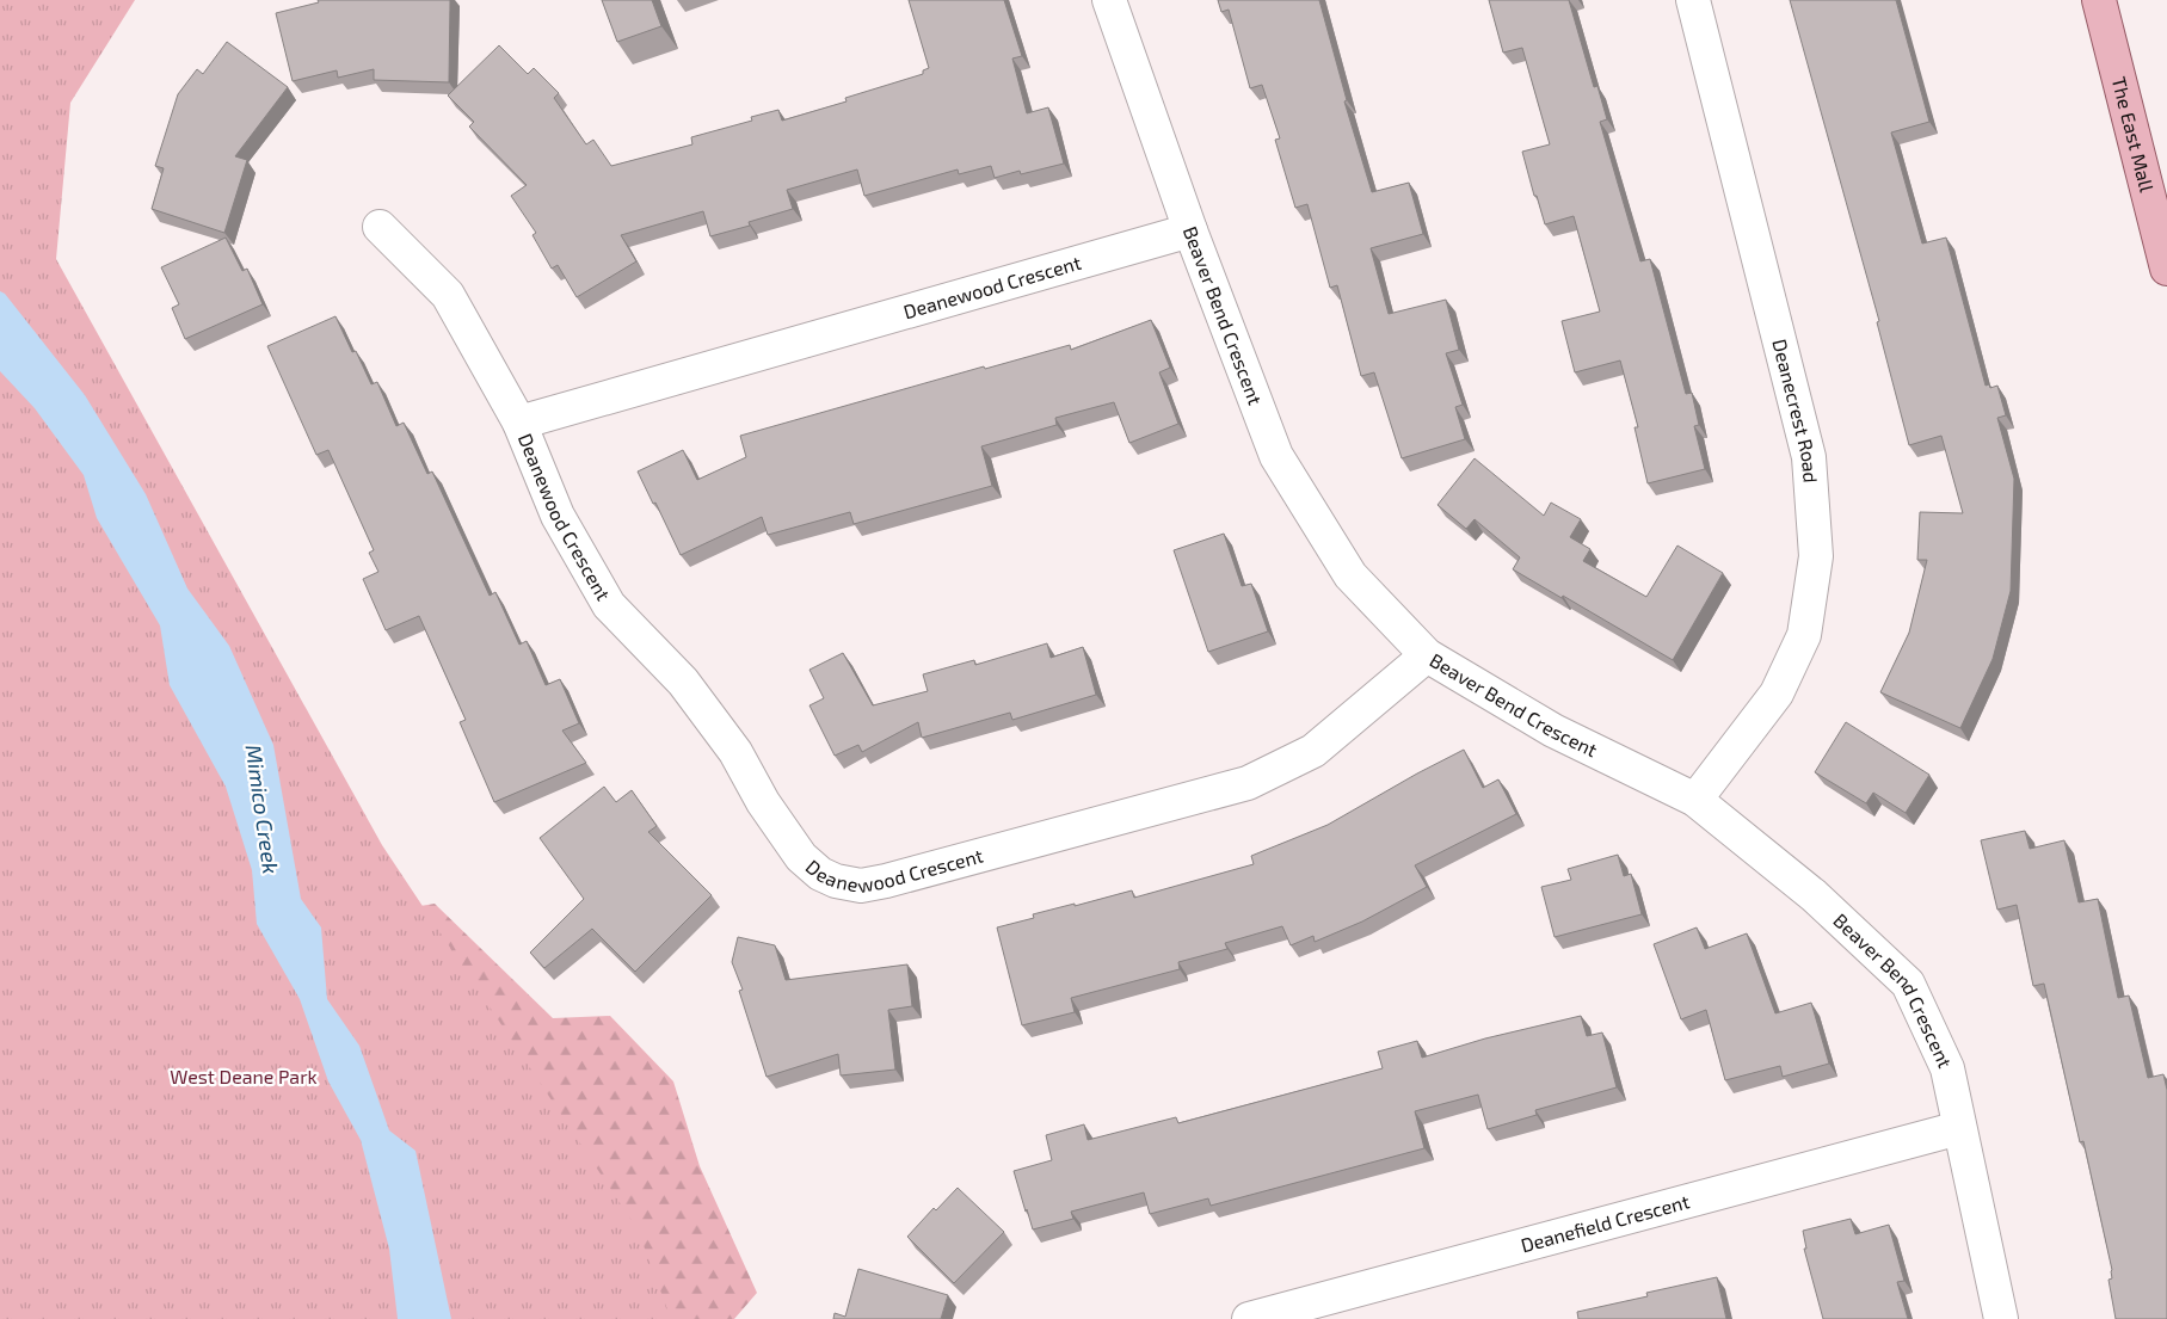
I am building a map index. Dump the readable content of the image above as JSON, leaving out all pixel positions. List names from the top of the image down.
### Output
{
  "streets": {
    "main road": ["The East Mall"],
    "street": [
      "Deanewood Crescent",
      "Beaver Bend Crescent",
      "Deanecrest Road",
      "Deanefield Crescent"
    ]
  },
  "crossings": [
    ["Deanewood Crescent", "Beaver Bend Crescent"],
    ["Beaver Bend Crescent", "Deanecrest Road"],
    ["Beaver Bend Crescent", "Deanefield Crescent"]
  ],
  "water": ["Mimico Creek"],
  "parks": ["West Deane Park"]
}
